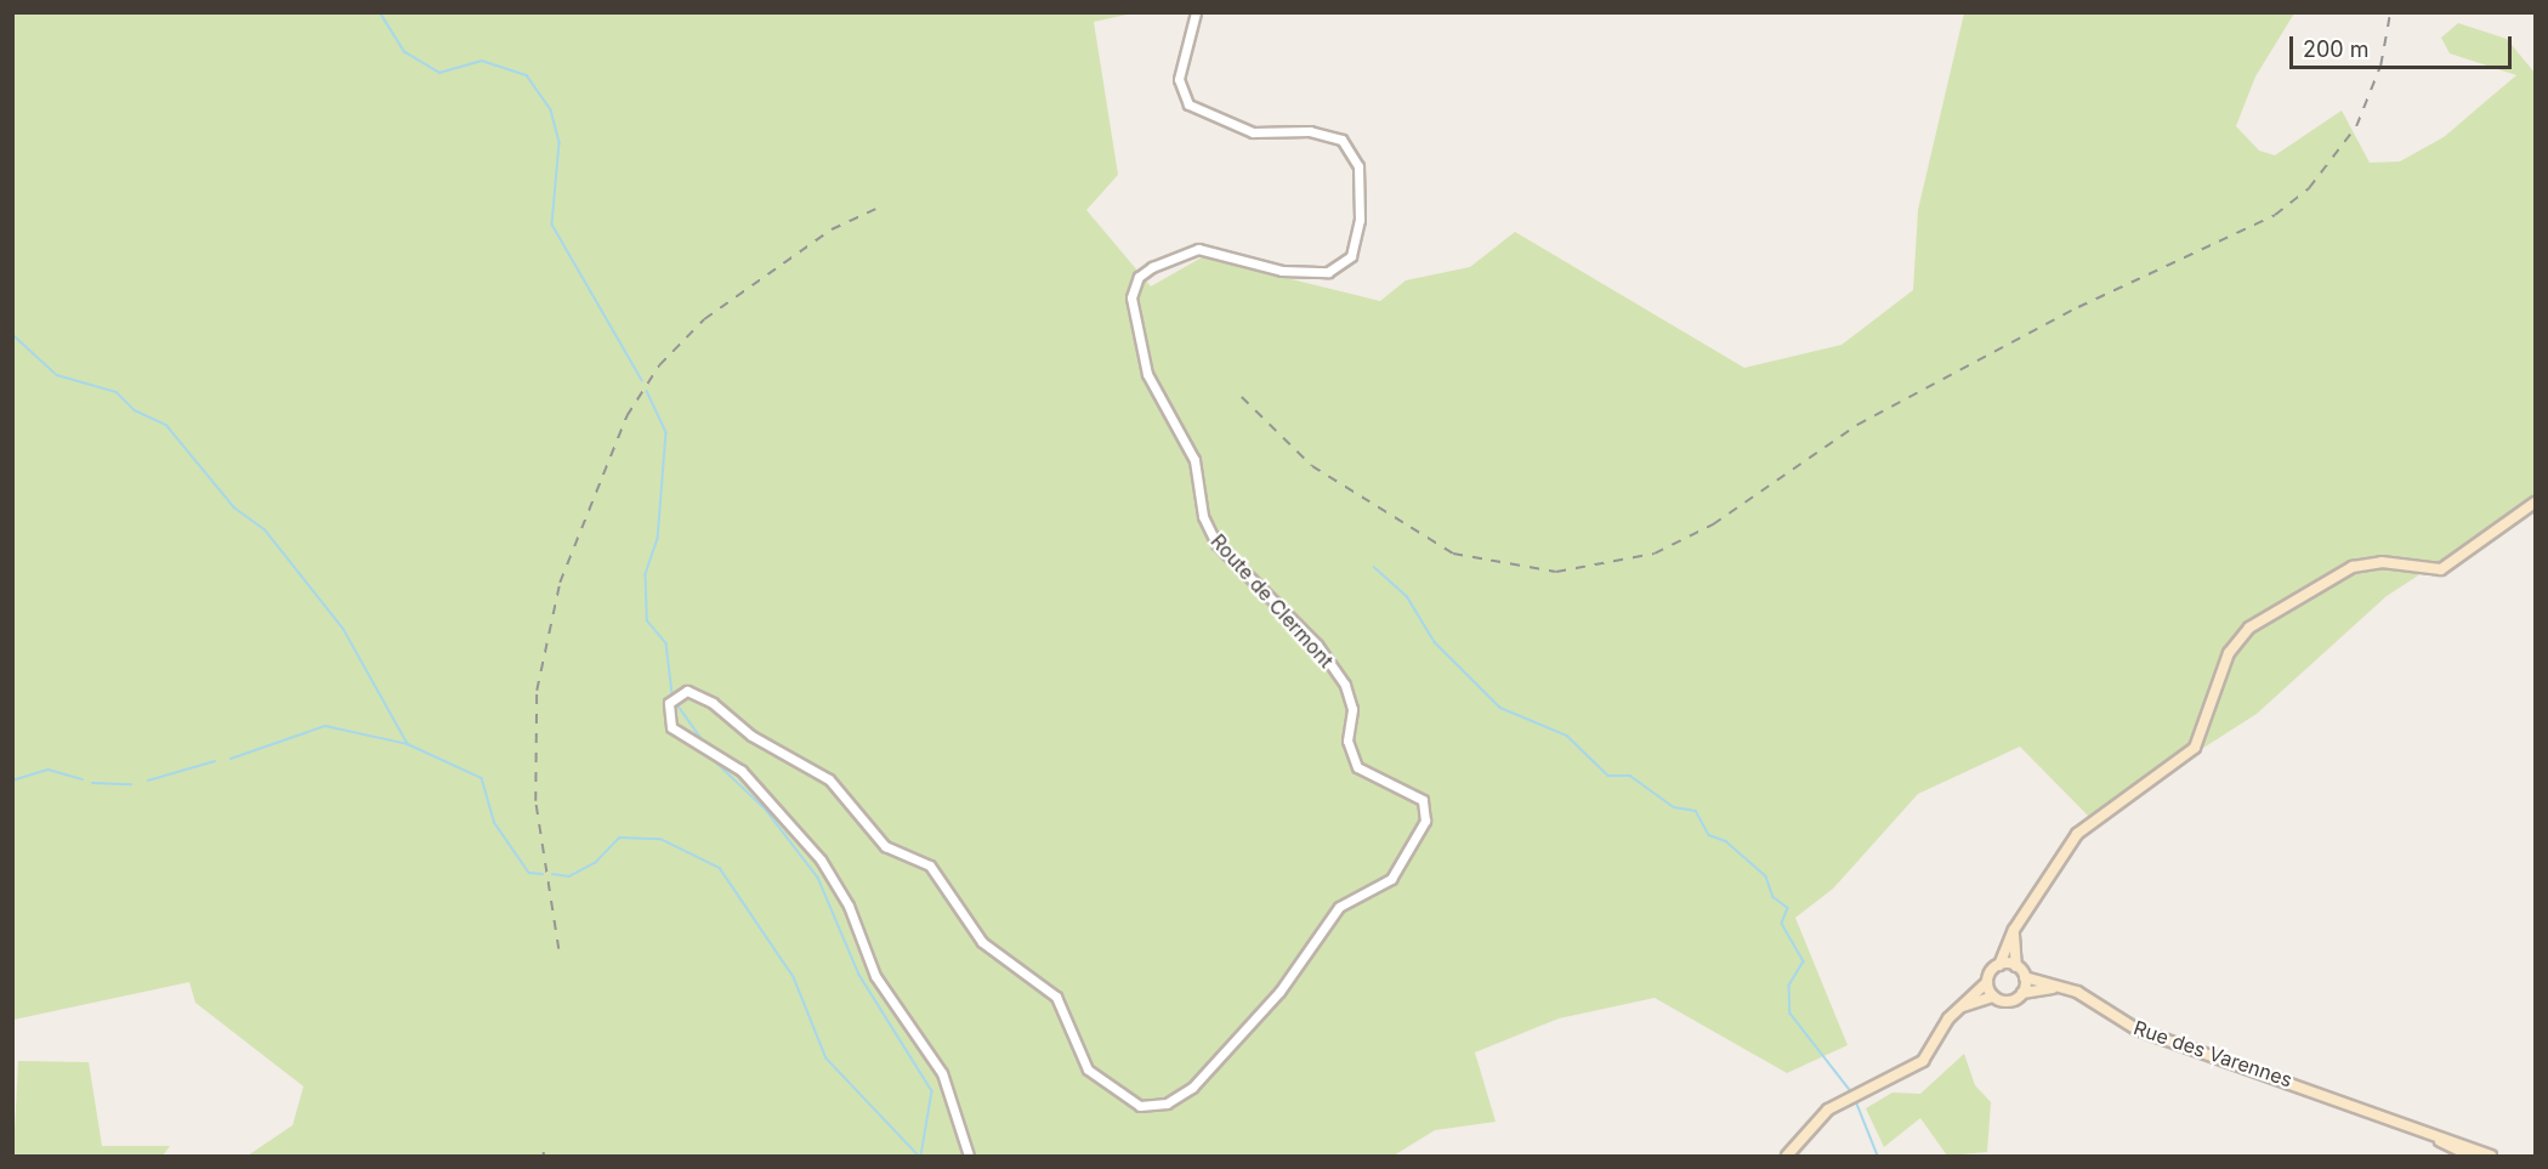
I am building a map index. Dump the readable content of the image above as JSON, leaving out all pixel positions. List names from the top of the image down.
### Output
{
  "streets": {
    "main road": ["Rue des Varennes"],
    "street": ["Route de Clermont"]
  },
  "scale_bar": "200 m"
}
